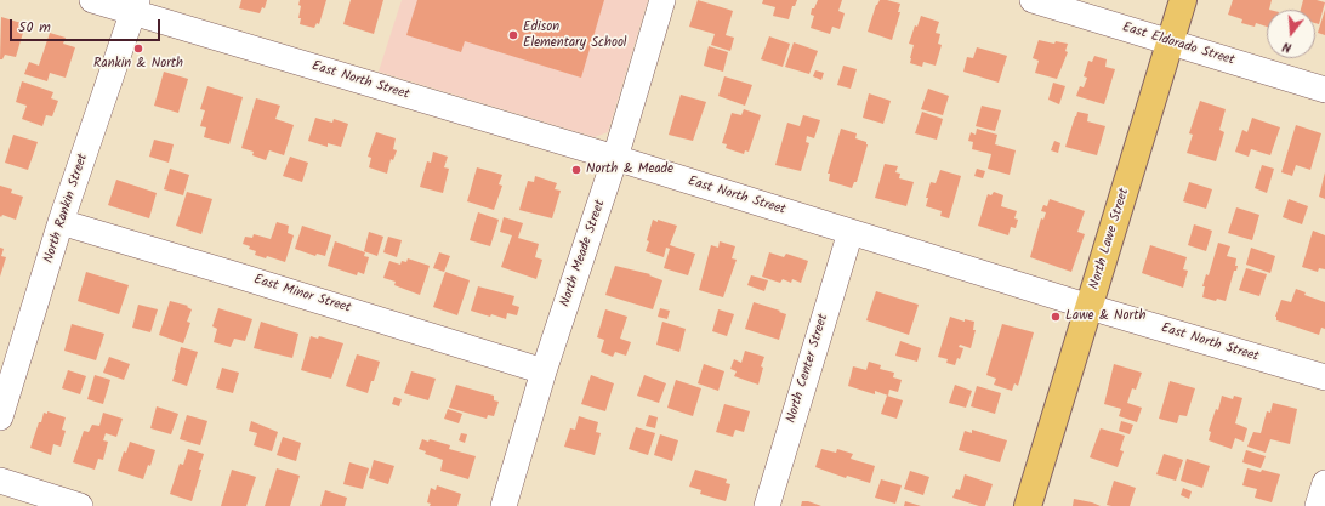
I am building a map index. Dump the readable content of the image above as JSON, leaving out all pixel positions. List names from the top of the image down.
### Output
{
  "streets": {
    "main road": ["North Lawe Street"],
    "street": [
      "East Eldorado Street",
      "East North Street",
      "North Rankin Street",
      "North Meade Street",
      "East Minor Street",
      "North Center Street"
    ]
  },
  "crossings": [
    ["East Eldorado Street", "North Lawe Street"],
    ["East North Street", "North Rankin Street"],
    ["East North Street", "North Lawe Street"],
    ["East North Street", "North Meade Street"],
    ["East North Street", "North Center Street"],
    ["North Rankin Street", "East Minor Street"],
    ["North Meade Street", "East Minor Street"]
  ],
  "places": [
    "Edison Elementary School",
    "Rankin & North",
    "North & Meade",
    "Lawe & North"
  ],
  "scale_bar": "50 m",
  "north": "bottom"
}
